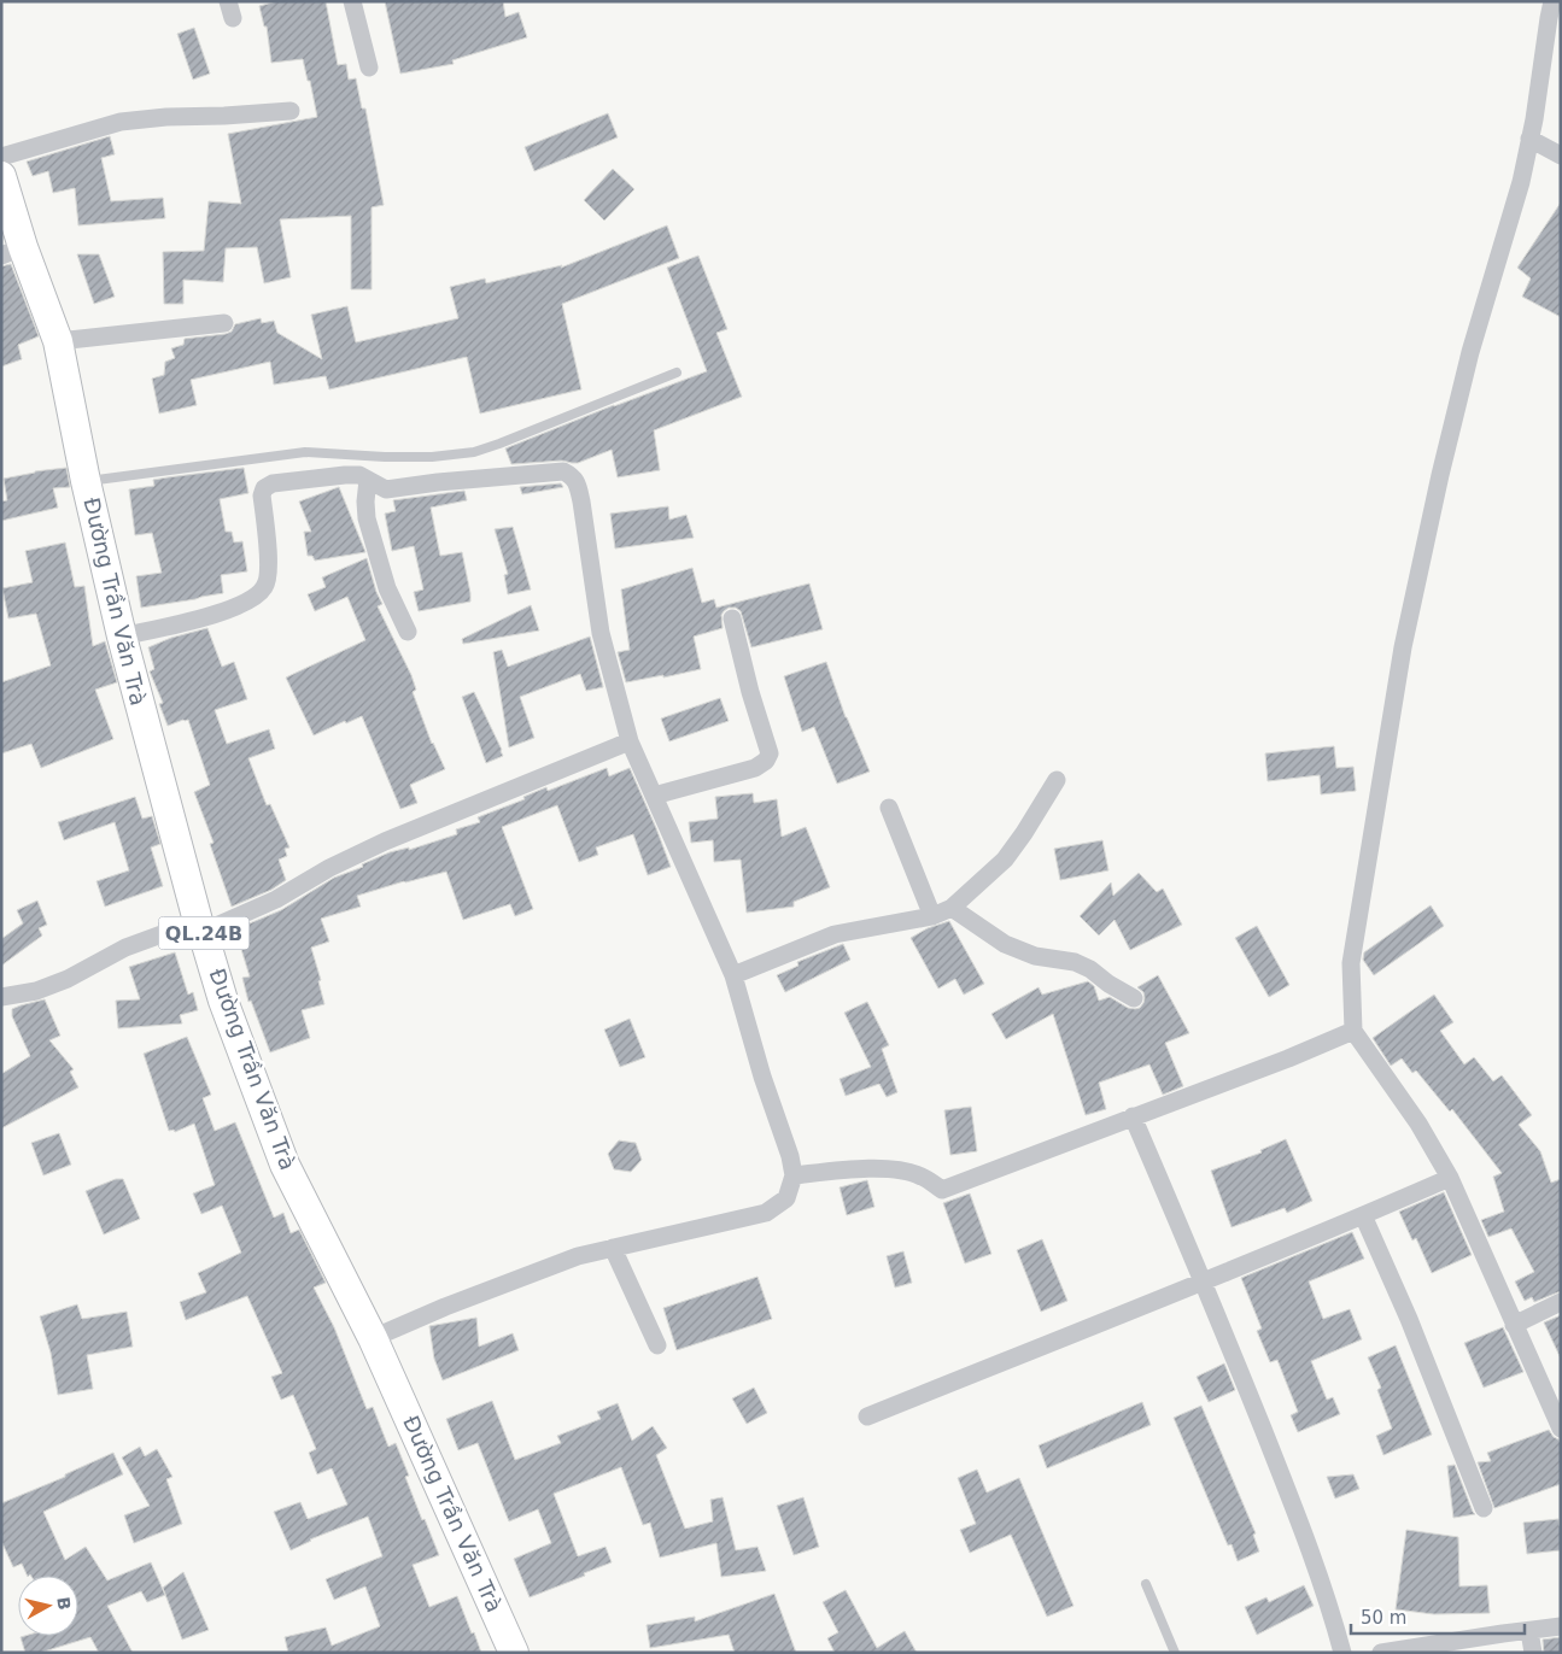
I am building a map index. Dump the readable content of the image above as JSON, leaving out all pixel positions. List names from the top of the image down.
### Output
{
  "streets": {
    "main road": ["Đường Trần Văn Trà", "QL.24B"]
  },
  "scale_bar": "50 m",
  "north": "right"
}
